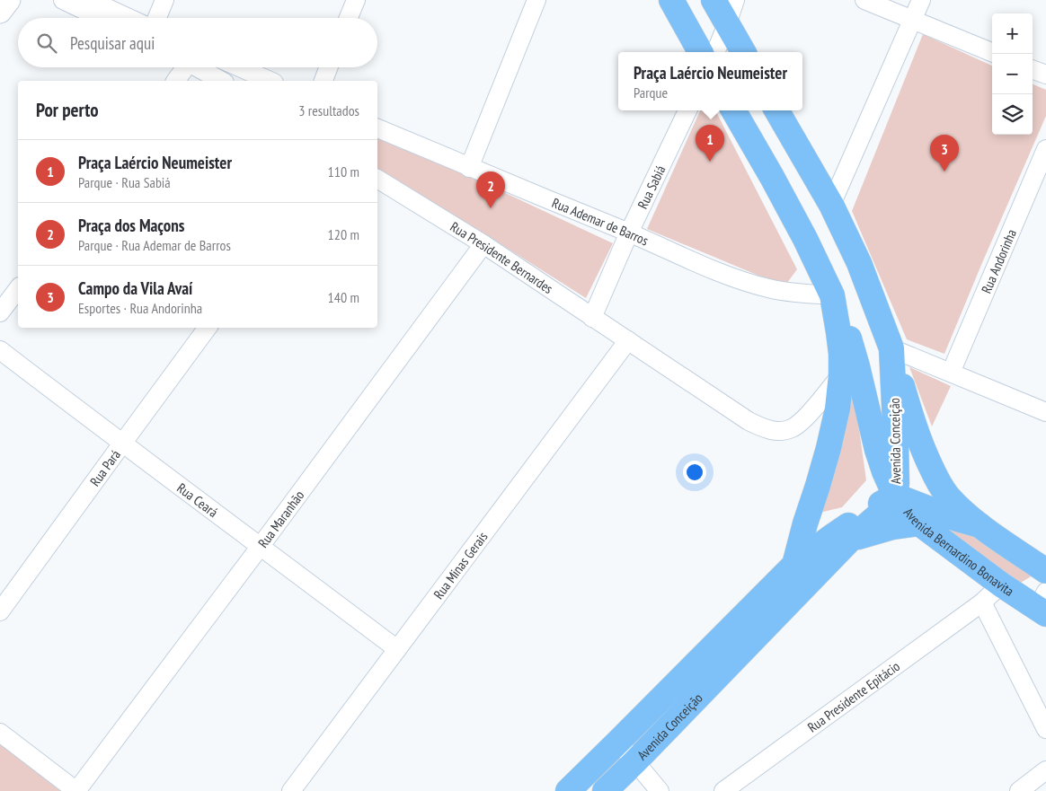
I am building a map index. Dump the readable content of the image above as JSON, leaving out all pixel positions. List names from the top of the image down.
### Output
{
  "streets": {
    "main road": ["Avenida Conceição", "Avenida Bernardino Bonavita"],
    "street": [
      "Rua Sabiá",
      "Rua Ademar de Barros",
      "Rua Presidente Bernardes",
      "Rua Andorinha",
      "Rua Pará",
      "Rua Ceará",
      "Rua Maranhão",
      "Rua Minas Gerais",
      "Rua Presidente Epitácio"
    ]
  },
  "crossings": [
    ["Rua Sabiá", "Rua Ademar de Barros"],
    ["Rua Sabiá", "Rua Presidente Bernardes"],
    ["Rua Ademar de Barros", "Avenida Bernardino Bonavita"],
    ["Rua Presidente Bernardes", "Rua Maranhão"],
    ["Rua Presidente Bernardes", "Rua Minas Gerais"],
    ["Avenida Conceição", "Avenida Bernardino Bonavita"],
    ["Rua Pará", "Rua Ceará"],
    ["Rua Ceará", "Rua Maranhão"],
    ["Rua Ceará", "Rua Minas Gerais"],
    ["Avenida Bernardino Bonavita", "Rua Presidente Epitácio"]
  ],
  "page": {
    "map_buttons": ["+", "−"],
    "search": "Pesquisar aqui",
    "popup": ["Praça Laércio Neumeister", "Parque"],
    "heading": ["Por perto", "3 resultados"],
    "pins": ["1", "3", "2"],
    "list": [
      {
        "mark": "1",
        "name": "Praça Laércio Neumeister",
        "note": "Parque · Rua Sabiá",
        "value": "110 m"
      },
      {
        "mark": "2",
        "name": "Praça dos Maçons",
        "note": "Parque · Rua Ademar de Barros",
        "value": "120 m"
      },
      {
        "mark": "3",
        "name": "Campo da Vila Avaí",
        "note": "Esportes · Rua Andorinha",
        "value": "140 m"
      }
    ]
  }
}
